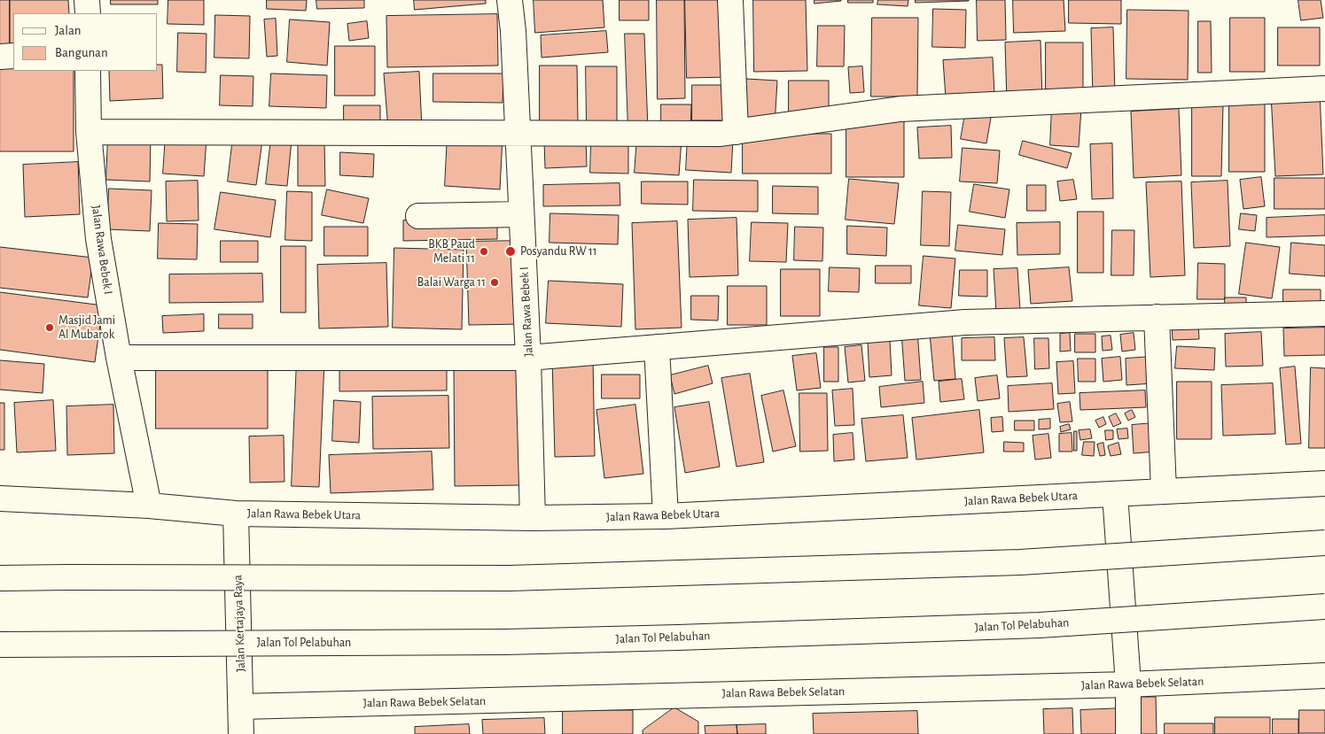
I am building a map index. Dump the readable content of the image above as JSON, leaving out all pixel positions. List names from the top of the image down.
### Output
{
  "streets": {
    "main road": [
      "Jalan Rawa Bebek I",
      "Jalan Rawa Bebek Utara",
      "Jalan Kertajaya Raya",
      "Jalan Tol Pelabuhan",
      "Jalan Rawa Bebek Selatan"
    ]
  },
  "crossings": [
    ["Jalan Rawa Bebek I", "Jalan Rawa Bebek Utara"],
    ["Jalan Rawa Bebek Utara", "Jalan Kertajaya Raya"],
    ["Jalan Kertajaya Raya", "Jalan Rawa Bebek Selatan"]
  ],
  "places": [
    "BKB Paud Melati 11",
    "Posyandu RW 11",
    "Balai Warga 11",
    "Masjid Jami Al Mubarok"
  ],
  "legend": ["Jalan", "Bangunan"]
}
